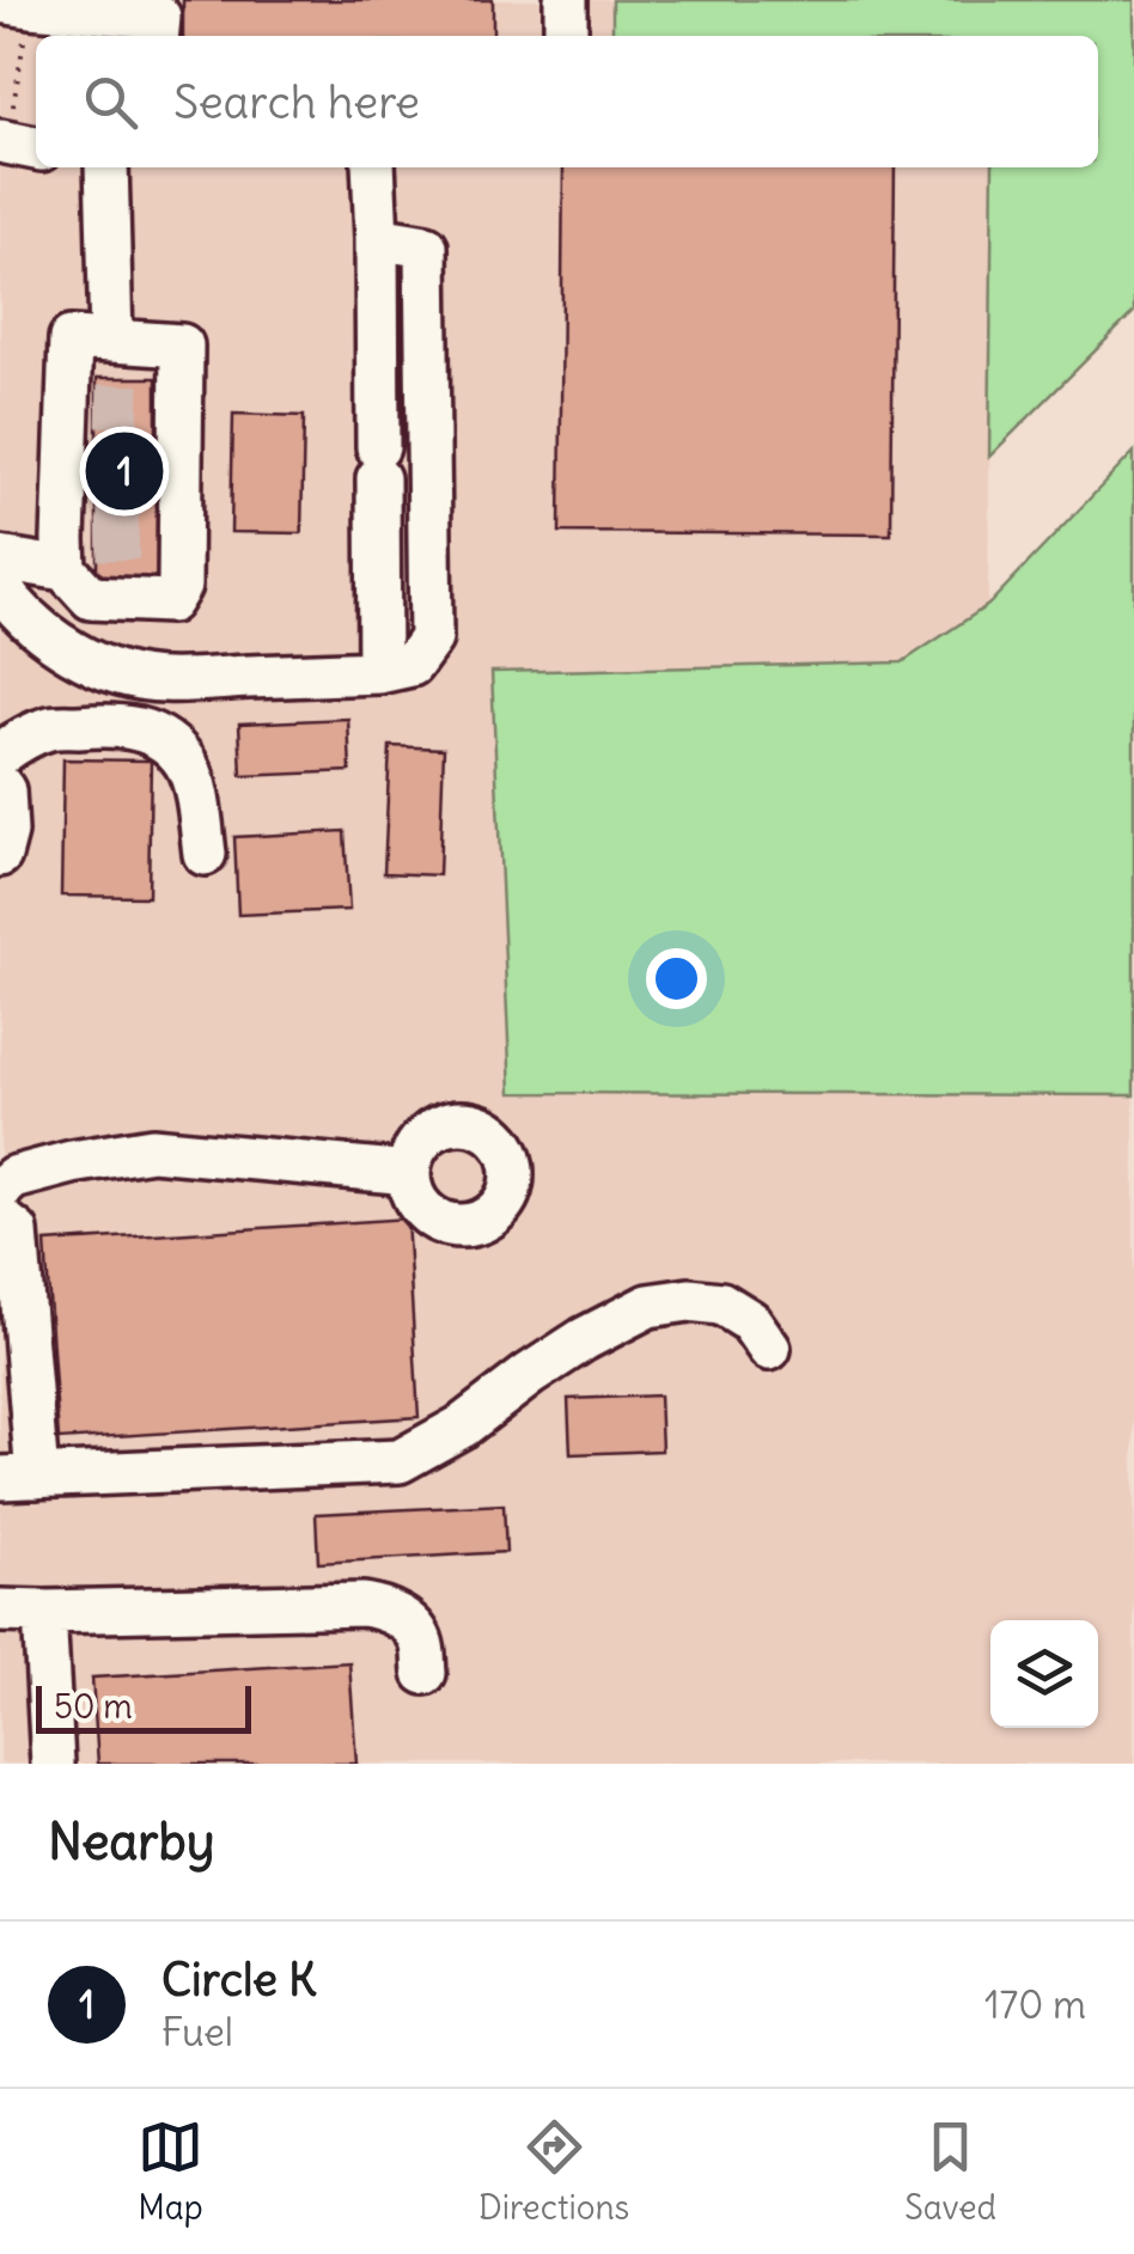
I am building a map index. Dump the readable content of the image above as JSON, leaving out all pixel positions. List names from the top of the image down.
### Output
{
  "scale_bar": "50 m",
  "page": {
    "search": "Search here",
    "pins": "1",
    "scale": "50 m",
    "heading": "Nearby",
    "list": [
      {
        "mark": "1",
        "name": "Circle K",
        "note": "Fuel",
        "value": "170 m"
      }
    ],
    "nav": ["Map", "Directions", "Saved"]
  }
}
